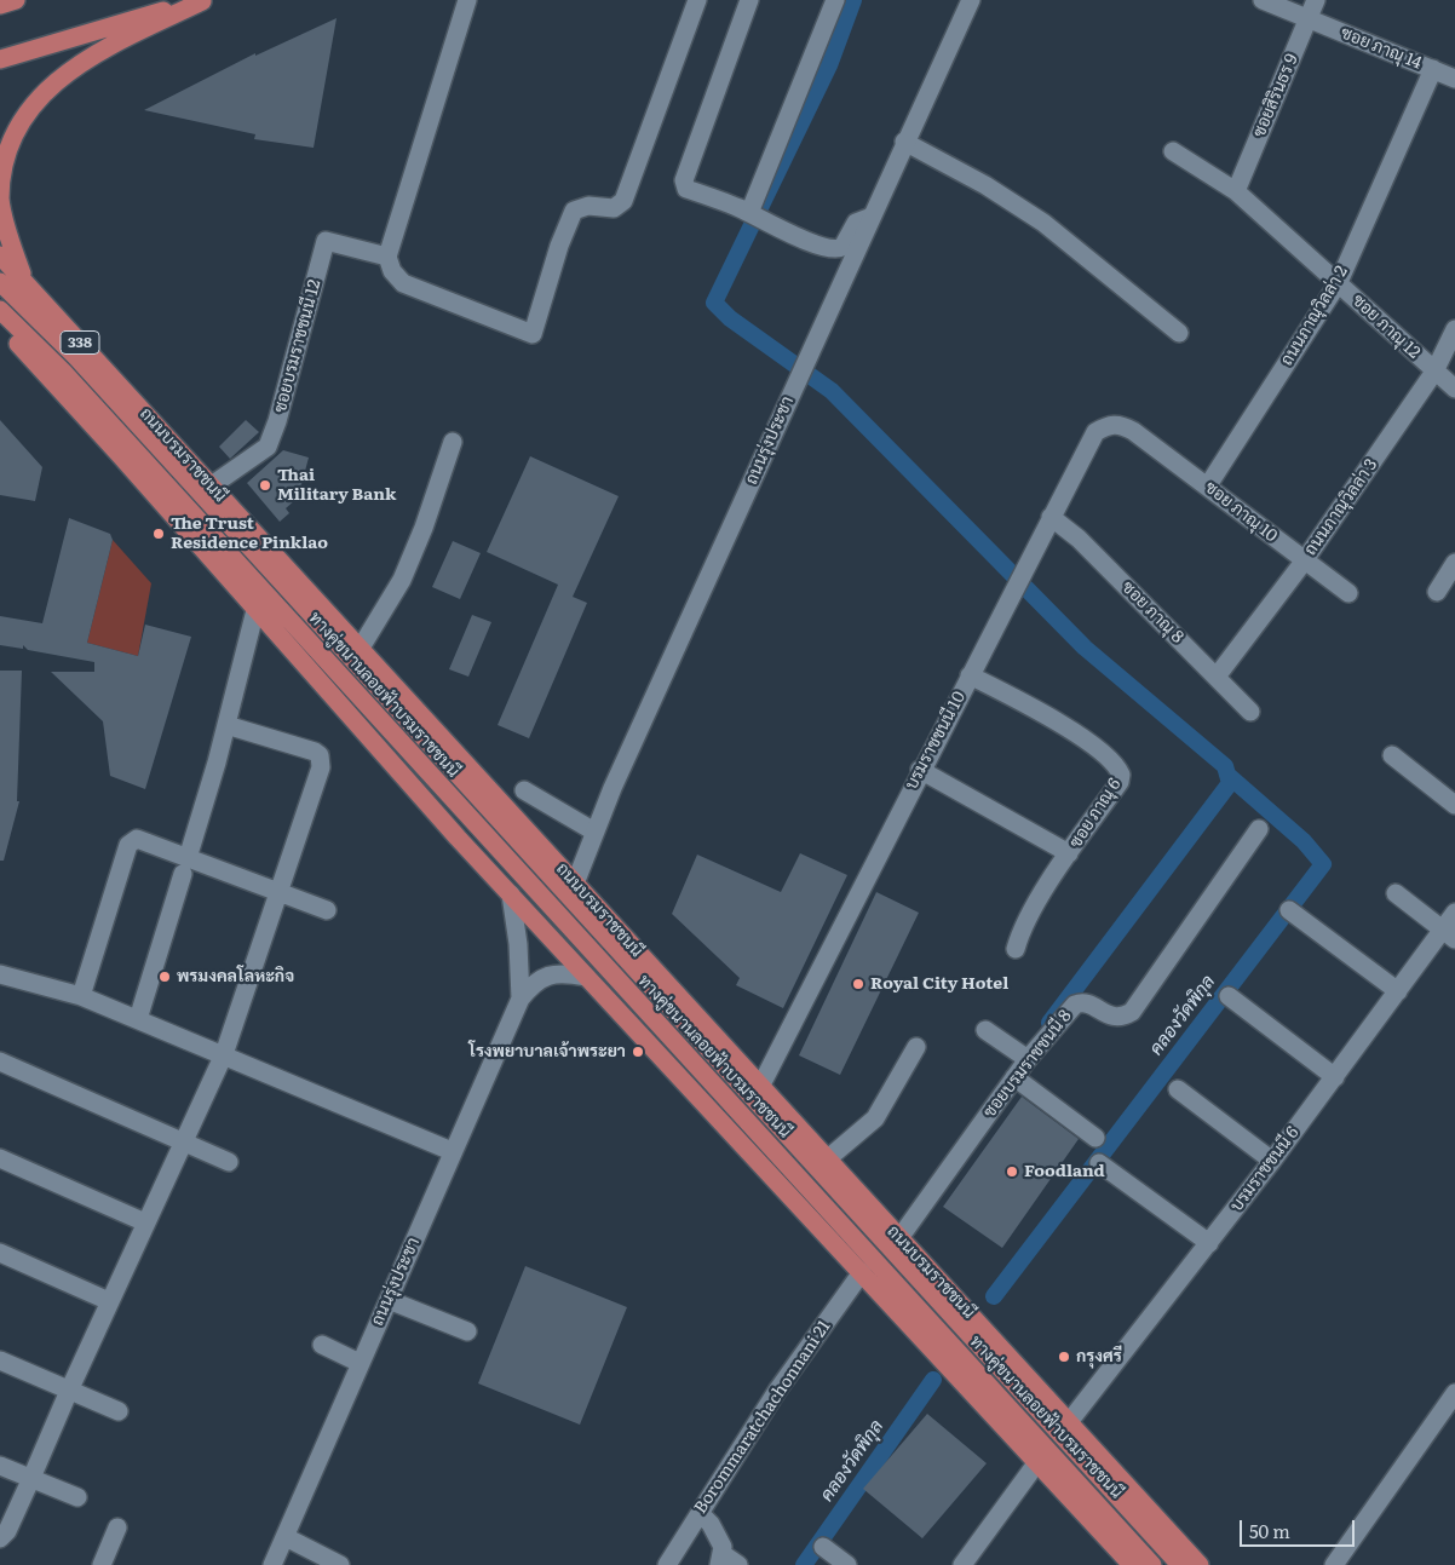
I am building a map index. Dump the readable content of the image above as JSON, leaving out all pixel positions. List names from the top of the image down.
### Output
{
  "streets": {
    "main road": ["338", "ถนนบรมราชชนนี", "ทางคู่ขนานลอยฟ้าบรมราชชนนี"],
    "street": [
      "ซอย ภาณุ 14",
      "ซอยสิรินธร 9",
      "ถนนภาณุวิลล่า 2",
      "ซอย ภาณุ 12",
      "ซอยบรมราชชนนี 12",
      "ถนนรุ่งประชา",
      "ถนนภาณุวิลล่า 3",
      "ซอย ภาณุ 10",
      "ซอย ภาณุ 8",
      "บรมราชชนนี 10",
      "ซอย ภาณุ 6",
      "ซอยบรมราชชนนี 8",
      "บรมราชชนนี 6",
      "Borommaratchachonnani 21"
    ]
  },
  "crossings": [
    ["ซอย ภาณุ 14", "ซอยสิรินธร 9"],
    ["ซอย ภาณุ 14", "ถนนภาณุวิลล่า 2"],
    ["ซอยสิรินธร 9", "ซอย ภาณุ 12"],
    ["ถนนภาณุวิลล่า 2", "ซอย ภาณุ 12"],
    ["ถนนภาณุวิลล่า 2", "ซอย ภาณุ 10"],
    ["ซอย ภาณุ 12", "ถนนภาณุวิลล่า 3"],
    ["ซอยบรมราชชนนี 12", "ถนนบรมราชชนนี"],
    ["ถนนรุ่งประชา", "ถนนบรมราชชนนี"],
    ["ถนนบรมราชชนนี", "บรมราชชนนี 10"],
    ["ถนนบรมราชชนนี", "ซอยบรมราชชนนี 8"],
    ["ถนนบรมราชชนนี", "บรมราชชนนี 6"],
    ["ถนนภาณุวิลล่า 3", "ซอย ภาณุ 10"],
    ["ถนนภาณุวิลล่า 3", "ซอย ภาณุ 8"],
    ["ซอย ภาณุ 10", "บรมราชชนนี 10"],
    ["ซอย ภาณุ 8", "บรมราชชนนี 10"],
    ["บรมราชชนนี 10", "ซอย ภาณุ 6"]
  ],
  "water": ["คลองวัดพิกุล"],
  "places": [
    "Thai Military Bank",
    "The Trust Residence Pinklao",
    "พรมงคลโลหะกิจ",
    "Royal City Hotel",
    "โรงพยาบาลเจ้าพระยา",
    "Foodland",
    "กรุงศรี"
  ],
  "scale_bar": "50 m"
}
